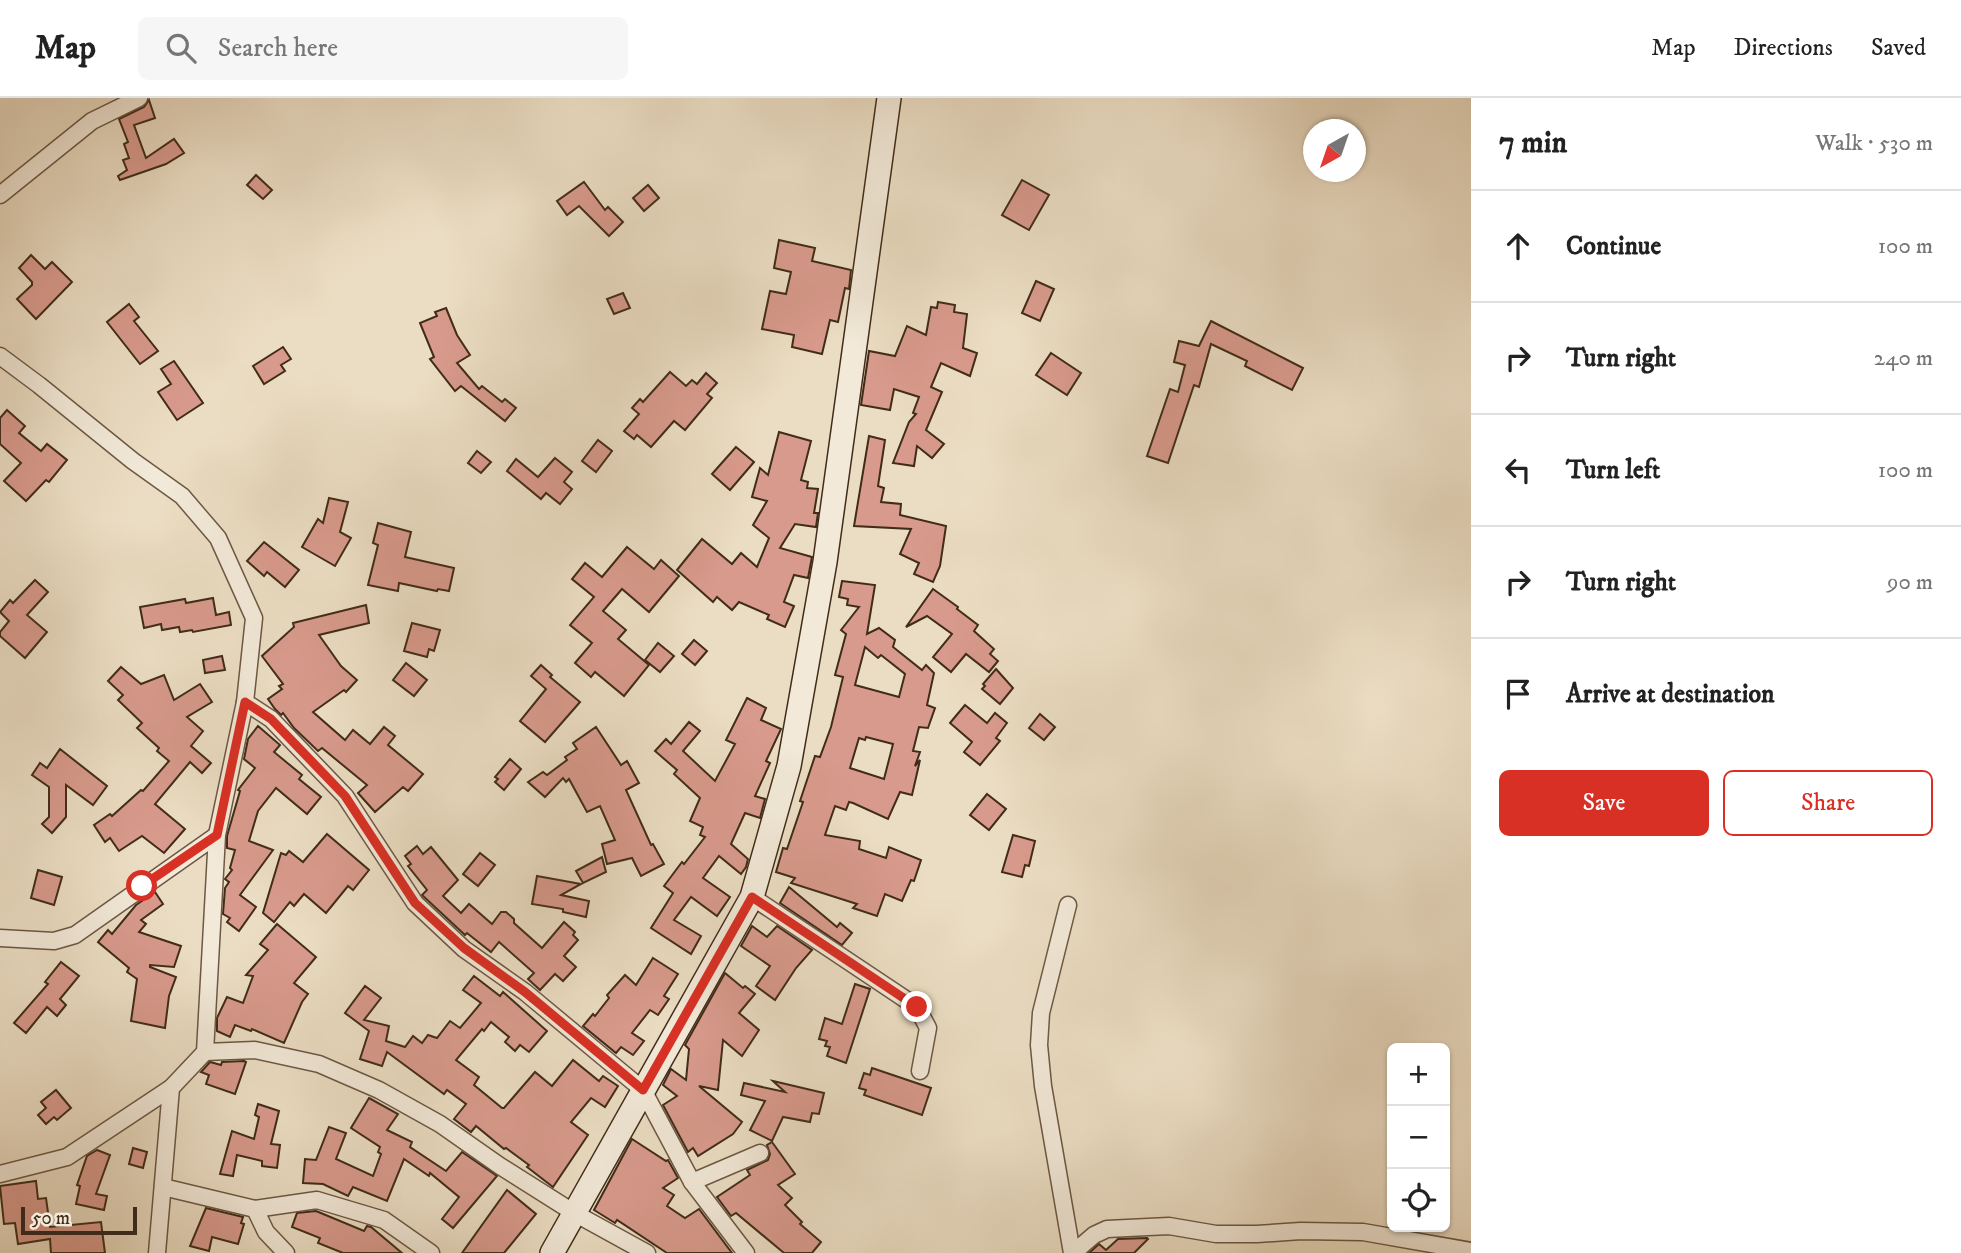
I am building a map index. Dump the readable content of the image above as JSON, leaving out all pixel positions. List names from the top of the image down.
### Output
{
  "scale_bar": "50 m",
  "north": "bottom left",
  "page": {
    "header": "Map",
    "search": "Search here",
    "nav": ["Map", "Directions", "Saved"],
    "heading": ["7 min", "Walk · 530 m"],
    "list": [
      ["Continue", "100 m"],
      ["Turn right", "240 m"],
      ["Turn left", "100 m"],
      ["Turn right", "90 m"],
      "Arrive at destination"
    ],
    "buttons": ["Save", "Share"],
    "map_buttons": ["+", "−"],
    "scale": "50 m"
  }
}
